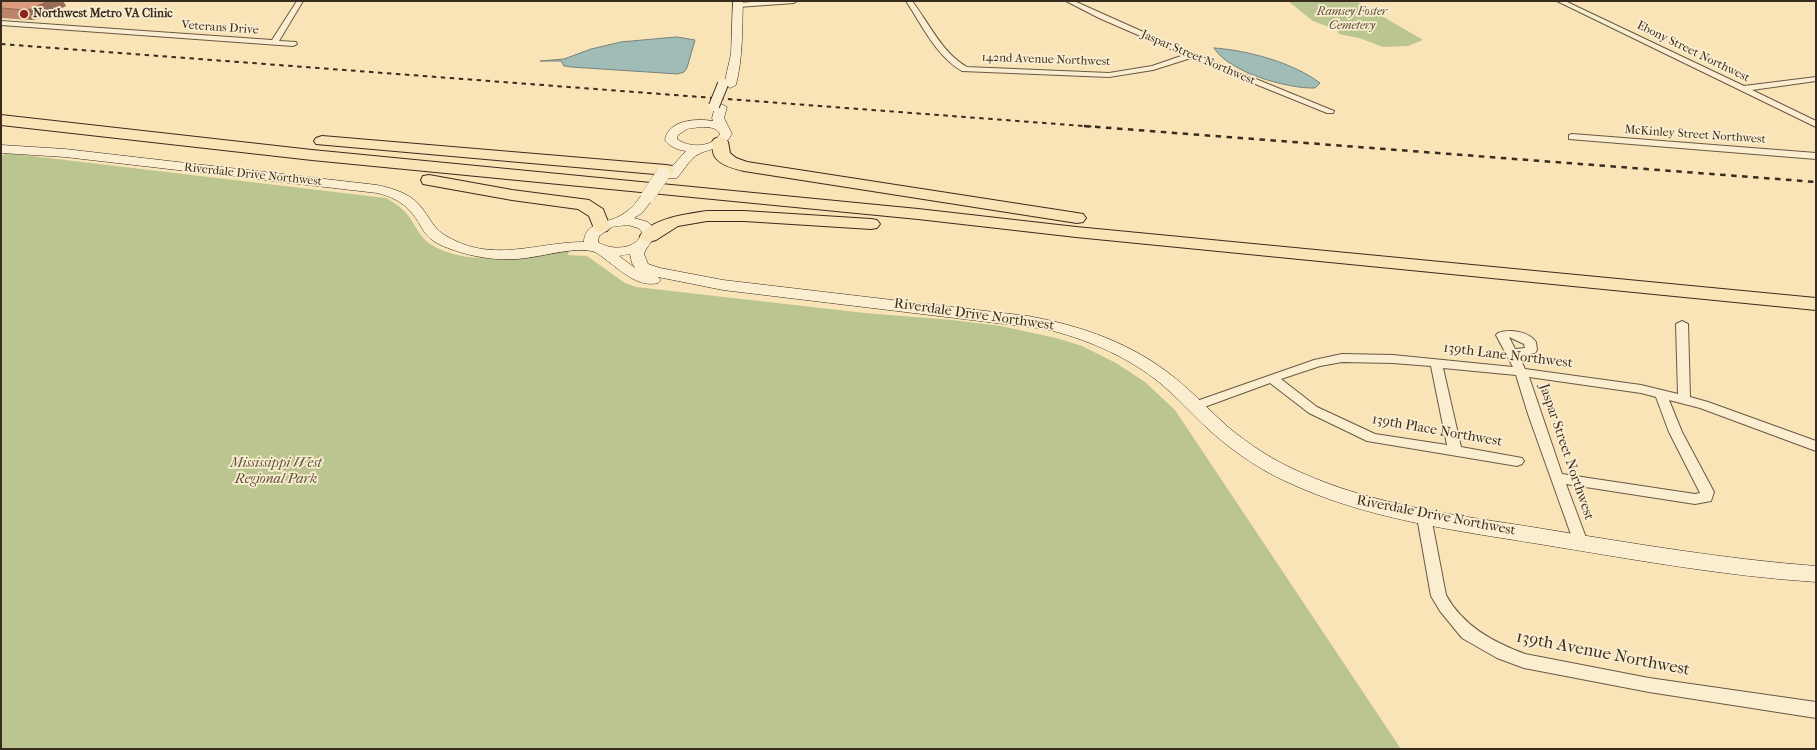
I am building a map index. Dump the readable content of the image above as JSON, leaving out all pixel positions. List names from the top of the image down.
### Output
{
  "streets": {
    "street": [
      "Veterans Drive",
      "Ebony Street Northwest",
      "Jaspar Street Northwest",
      "142nd Avenue Northwest",
      "McKinley Street Northwest",
      "Riverdale Drive Northwest",
      "139th Lane Northwest",
      "139th Place Northwest",
      "139th Avenue Northwest"
    ]
  },
  "crossings": [
    ["Jaspar Street Northwest", "142nd Avenue Northwest"],
    ["Jaspar Street Northwest", "Riverdale Drive Northwest"],
    ["Jaspar Street Northwest", "139th Lane Northwest"],
    ["Riverdale Drive Northwest", "139th Lane Northwest"],
    ["Riverdale Drive Northwest", "139th Avenue Northwest"],
    ["139th Lane Northwest", "139th Place Northwest"]
  ],
  "parks": ["Ramsey Foster Cemetery", "Mississippi West Regional Park"],
  "places": ["Northwest Metro VA Clinic"]
}
